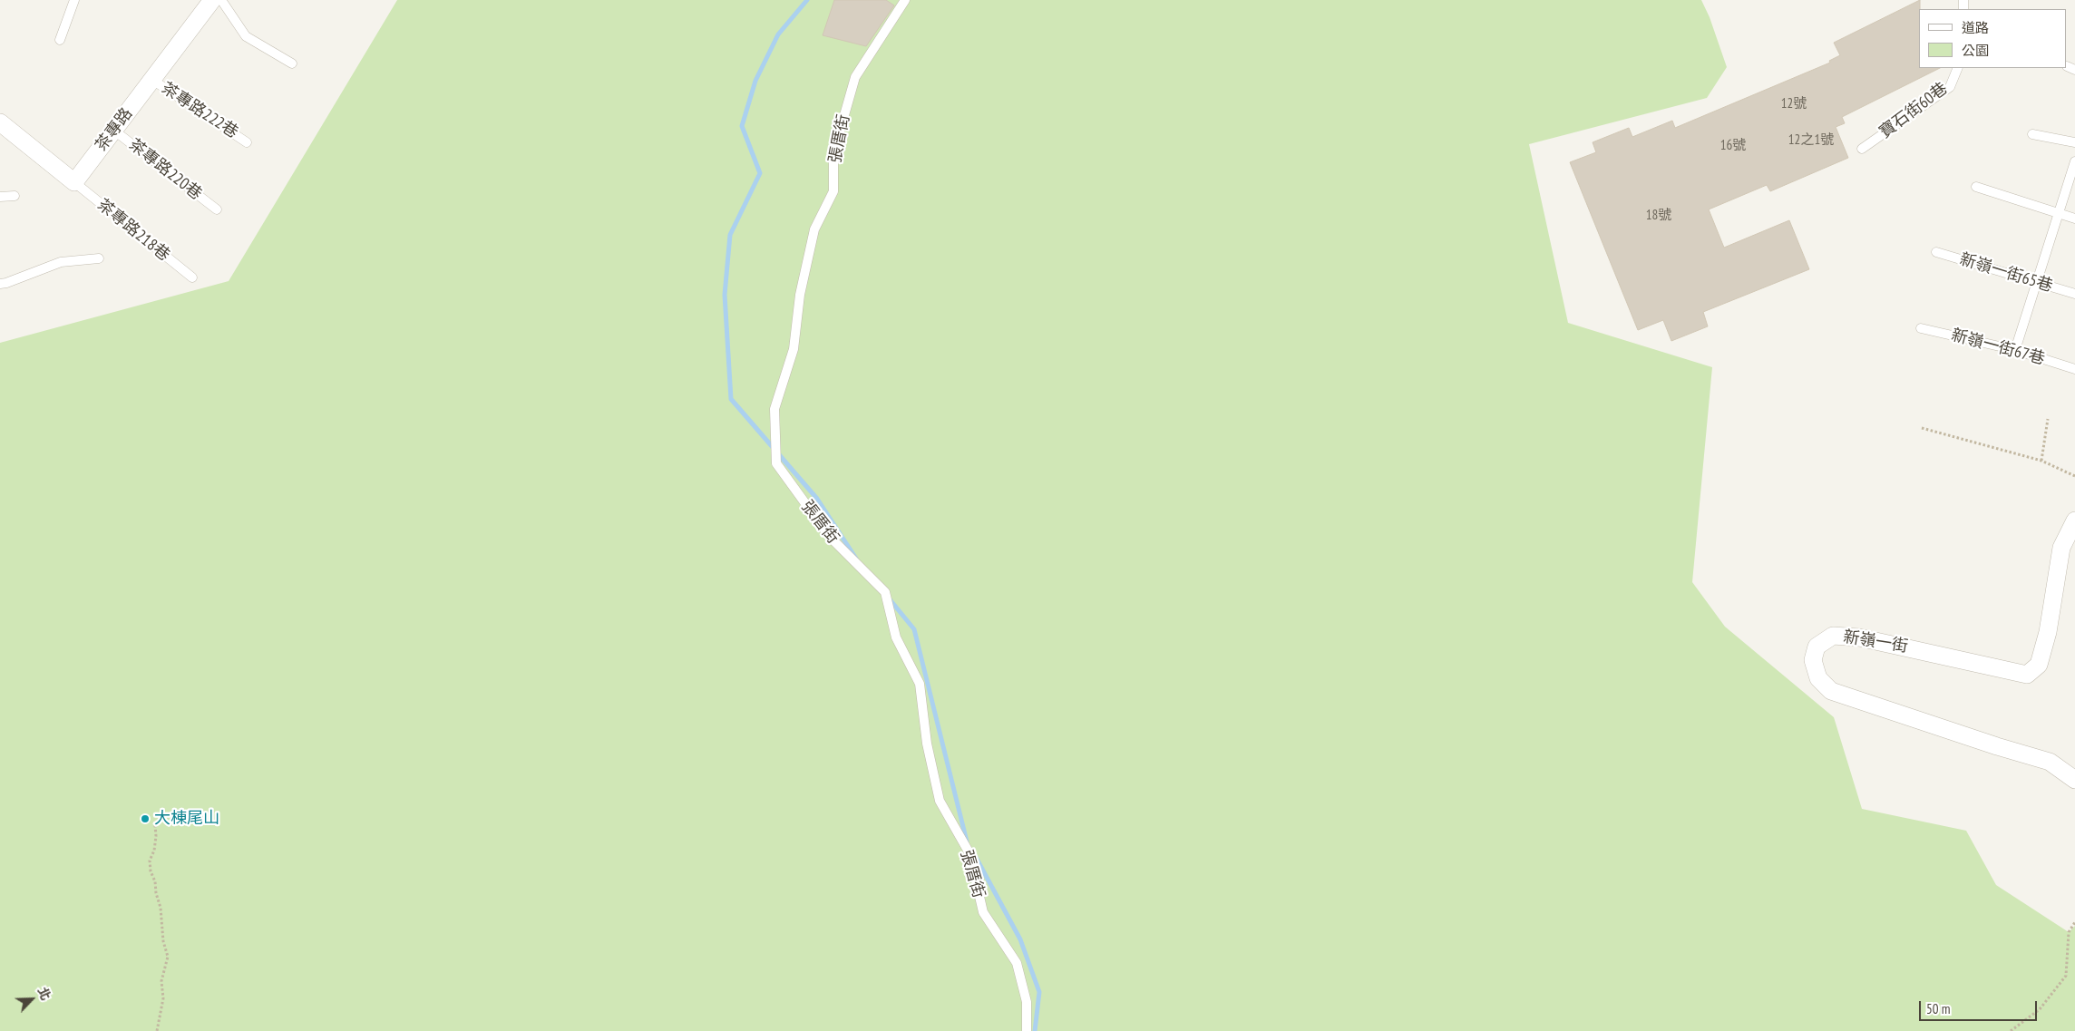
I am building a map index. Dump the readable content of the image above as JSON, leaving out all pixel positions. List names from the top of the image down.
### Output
{
  "streets": {
    "street": ["茶專路", "新嶺一街"],
    "lane": [
      "茶專路222巷",
      "寶石街60巷",
      "張厝街",
      "茶專路220巷",
      "茶專路218巷",
      "新嶺一街65巷",
      "新嶺一街67巷"
    ]
  },
  "crossings": [
    ["茶專路222巷", "茶專路"],
    ["茶專路", "茶專路220巷"],
    ["茶專路", "茶專路218巷"]
  ],
  "places": ["大棟尾山"],
  "house_numbers": [
    "12號",
    "12之1號",
    "16號",
    "18號"
  ],
  "legend": ["道路", "公園"],
  "scale_bar": "50 m",
  "north": "top right"
}
